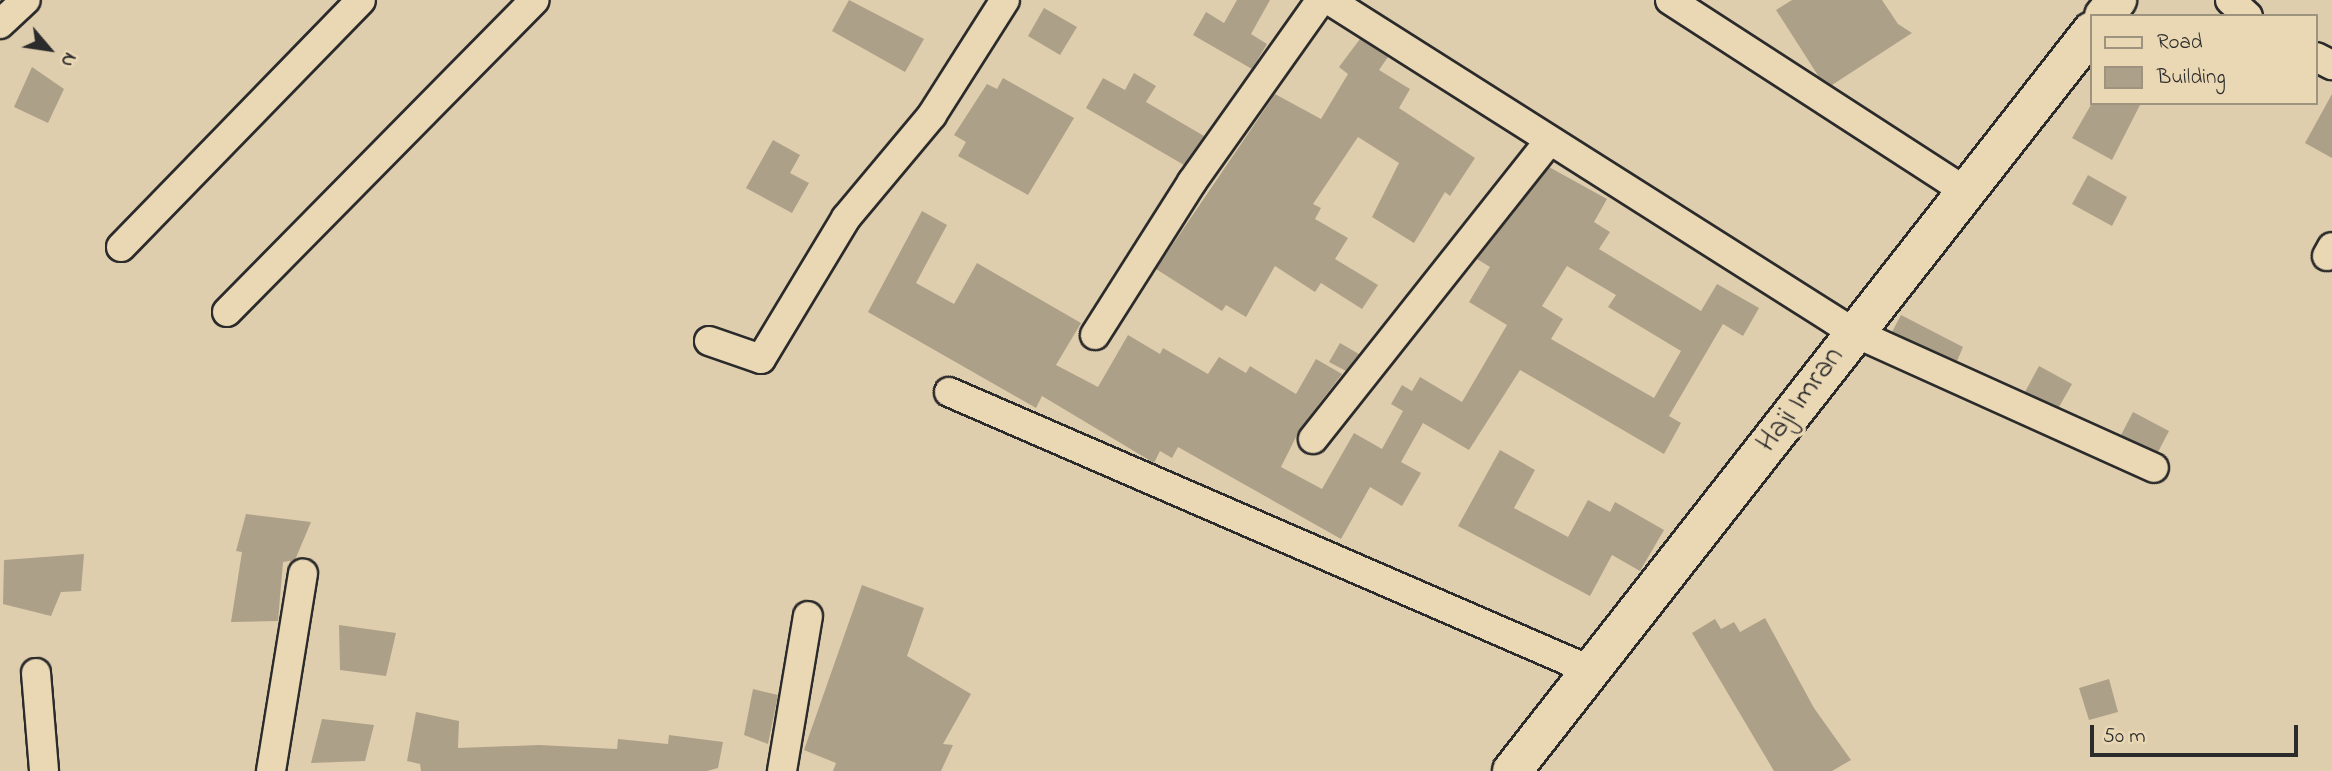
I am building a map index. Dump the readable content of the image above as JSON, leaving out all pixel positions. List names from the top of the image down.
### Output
{
  "streets": {
    "street": ["Haji Imran"]
  },
  "legend": ["Road", "Building"],
  "scale_bar": "50 m",
  "north": "bottom right"
}
